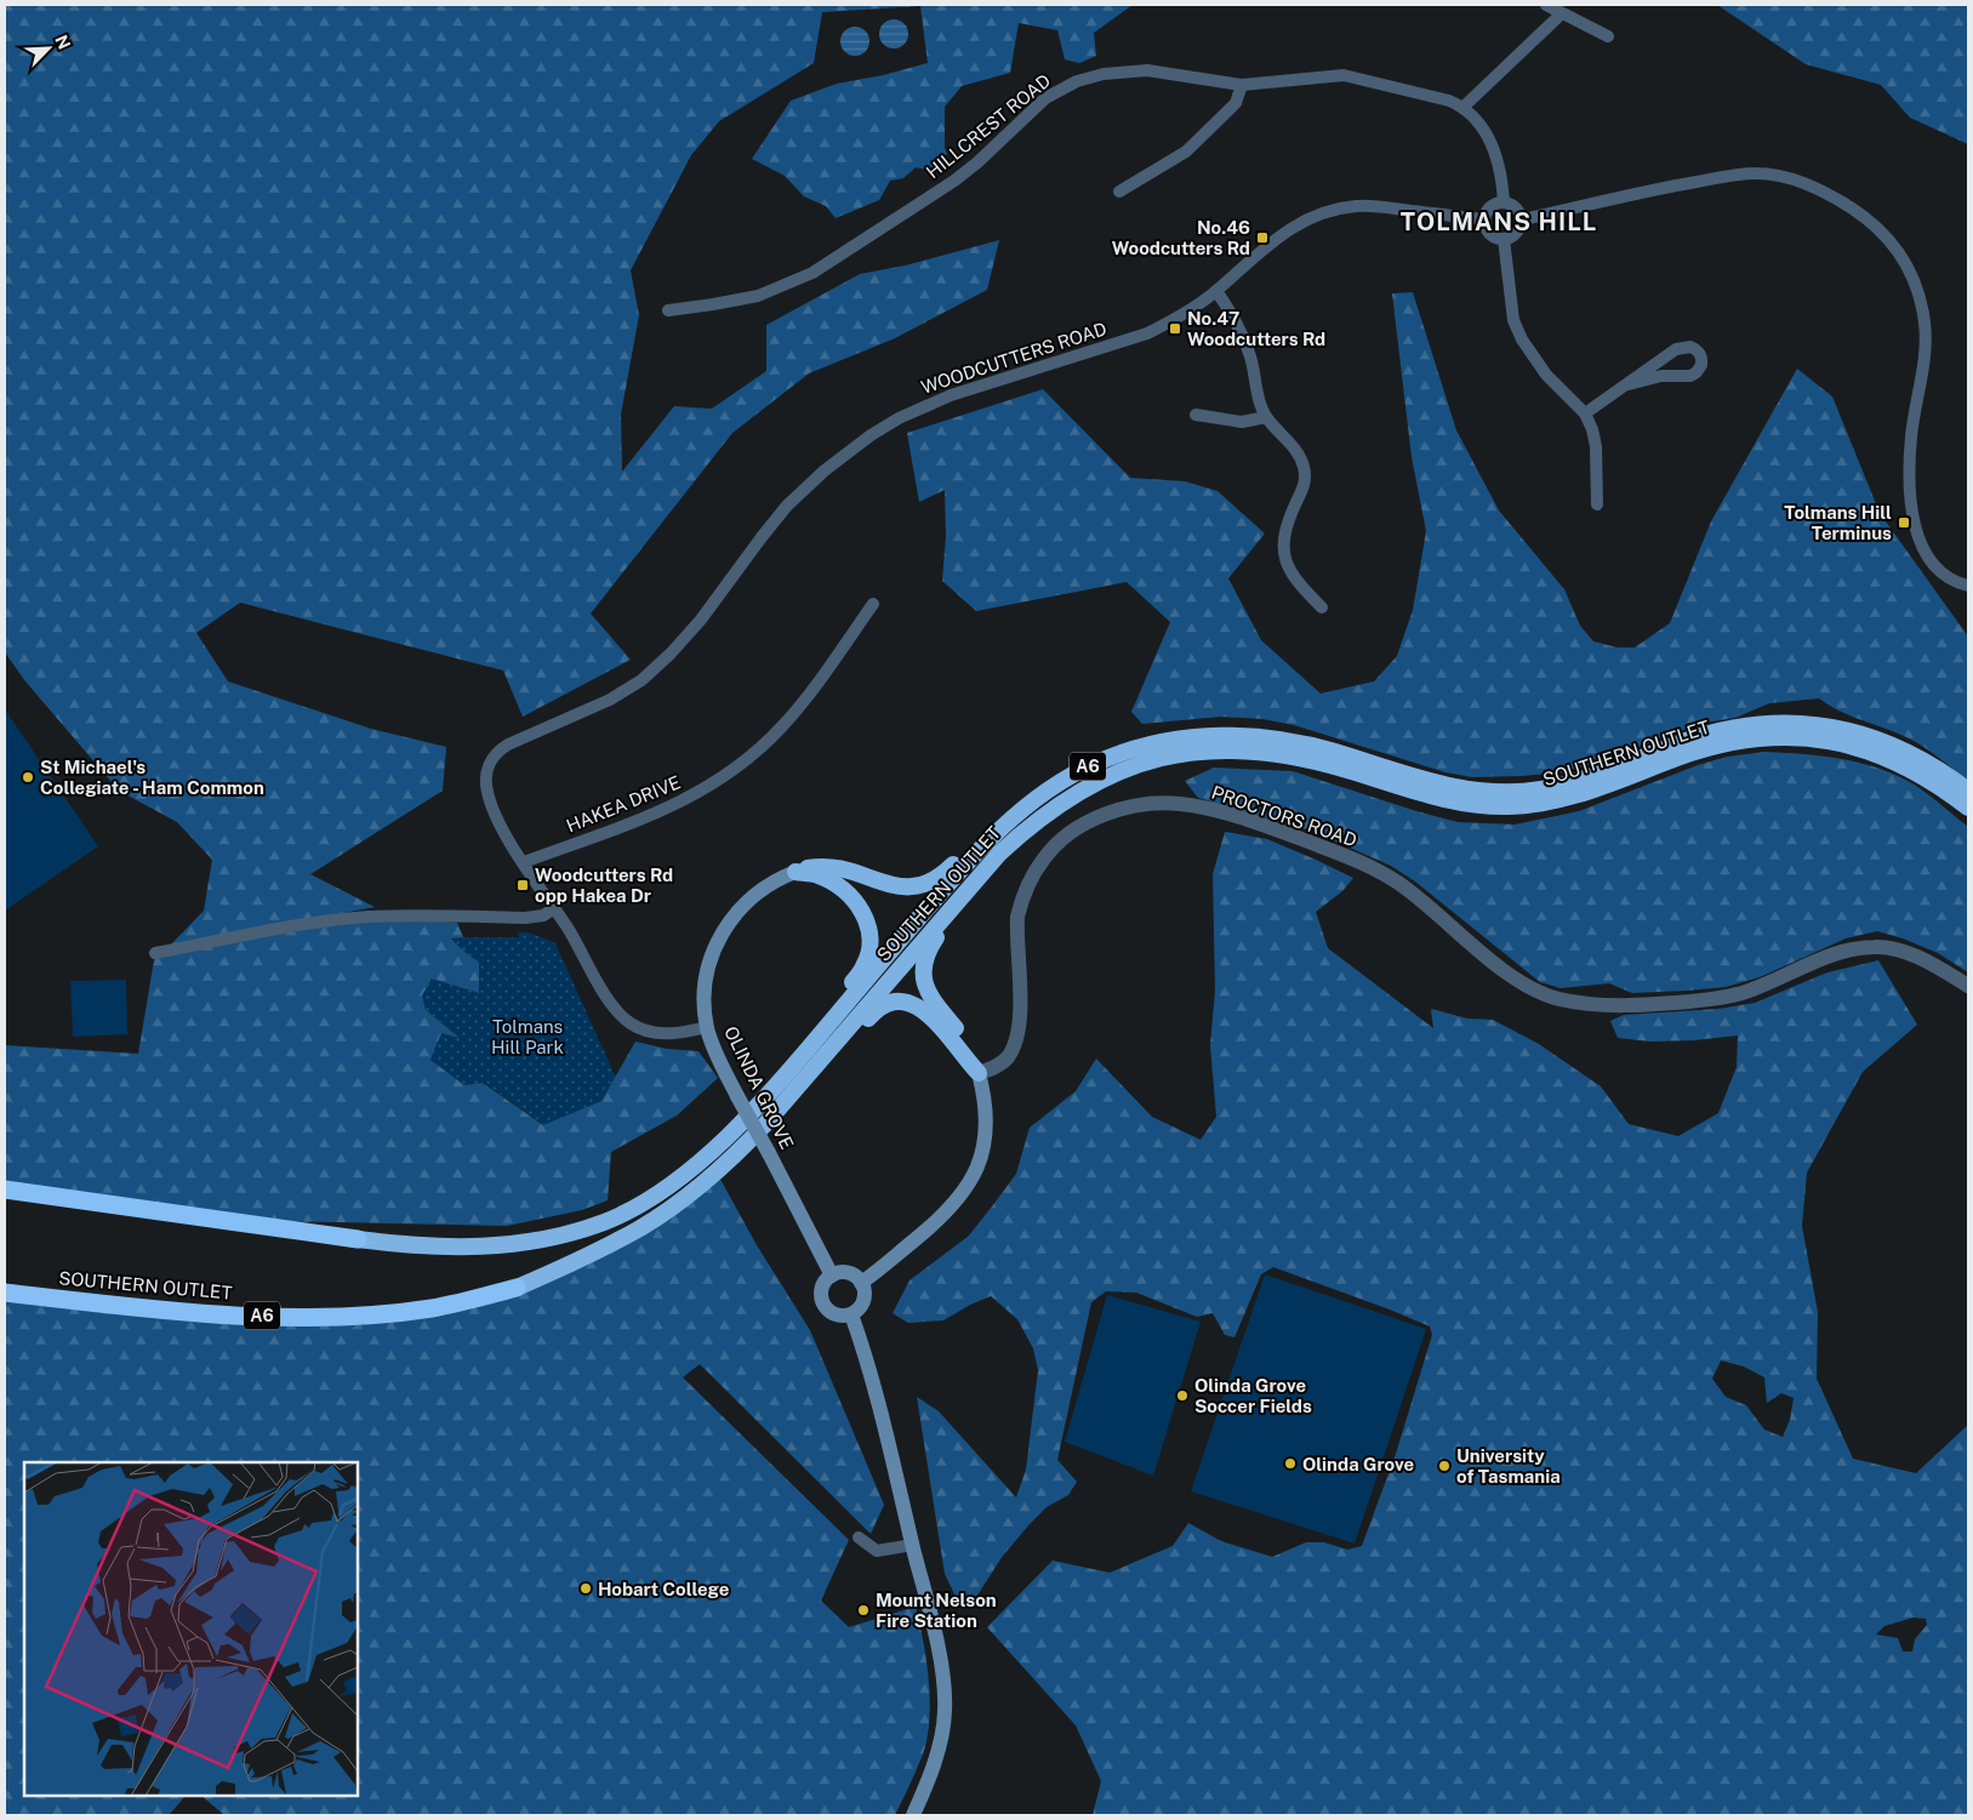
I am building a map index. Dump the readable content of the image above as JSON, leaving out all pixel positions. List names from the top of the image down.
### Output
{
  "streets": {
    "highway": ["SOUTHERN OUTLET", "A6"],
    "main road": ["OLINDA GROVE"],
    "street": [
      "HILLCREST ROAD",
      "WOODCUTTERS ROAD",
      "HAKEA DRIVE",
      "PROCTORS ROAD"
    ]
  },
  "crossings": [
    ["WOODCUTTERS ROAD", "HAKEA DRIVE"],
    ["WOODCUTTERS ROAD", "OLINDA GROVE"]
  ],
  "districts": ["TOLMANS HILL"],
  "parks": ["Tolmans Hill Park"],
  "places": {
    "transit": [
      "No.46 Woodcutters Rd",
      "No.47 Woodcutters Rd",
      "Tolmans Hill Terminus",
      "Woodcutters Rd opp Hakea Dr"
    ],
    "other": [
      "St Michael's Collegiate - Ham Common",
      "Olinda Grove Soccer Fields",
      "Olinda Grove",
      "University of Tasmania",
      "Hobart College",
      "Mount Nelson Fire Station"
    ]
  },
  "north": "top right"
}
